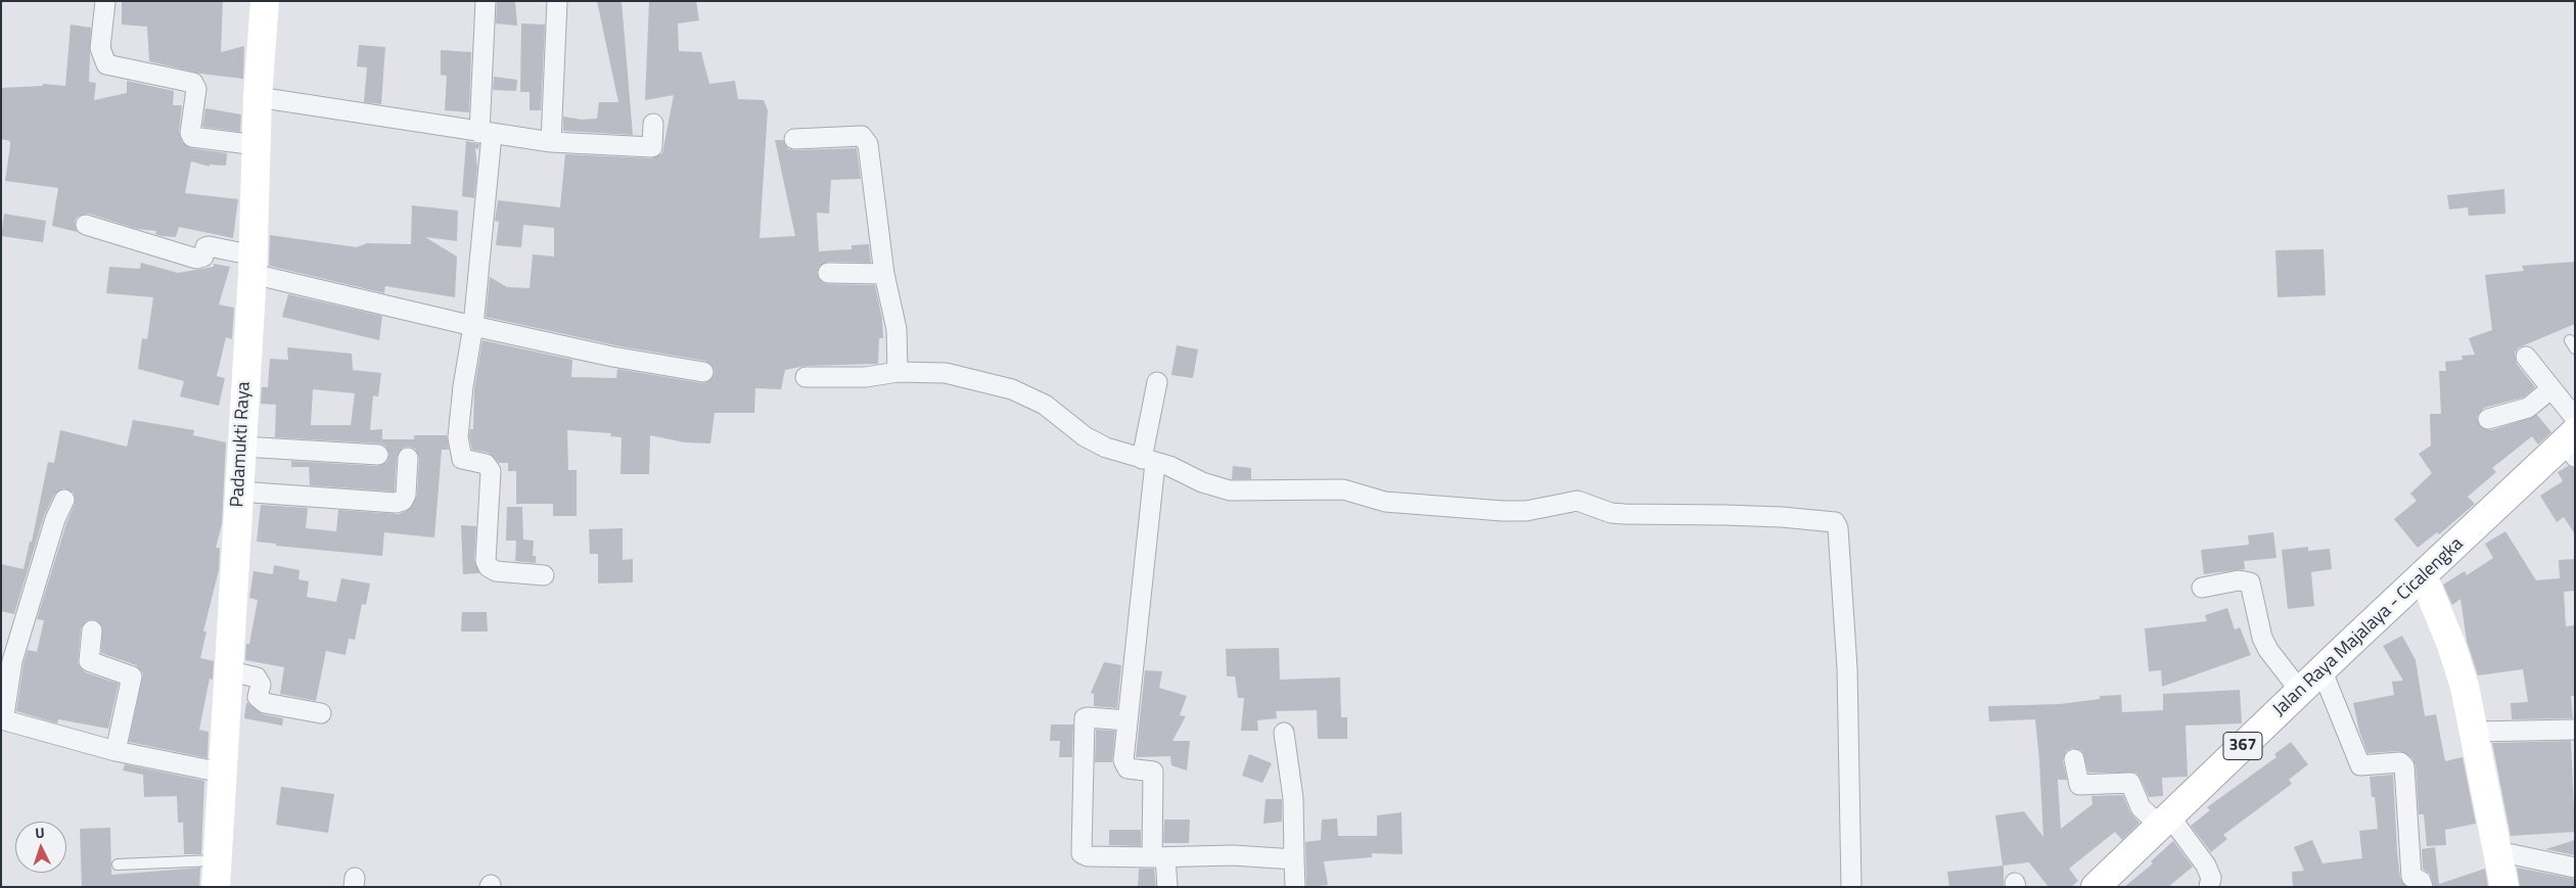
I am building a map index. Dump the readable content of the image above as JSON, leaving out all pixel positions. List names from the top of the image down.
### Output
{
  "streets": {
    "street": ["Padamukti Raya", "Jalan Raya Majalaya - Cicalengka", "367"]
  },
  "north": "top"
}
